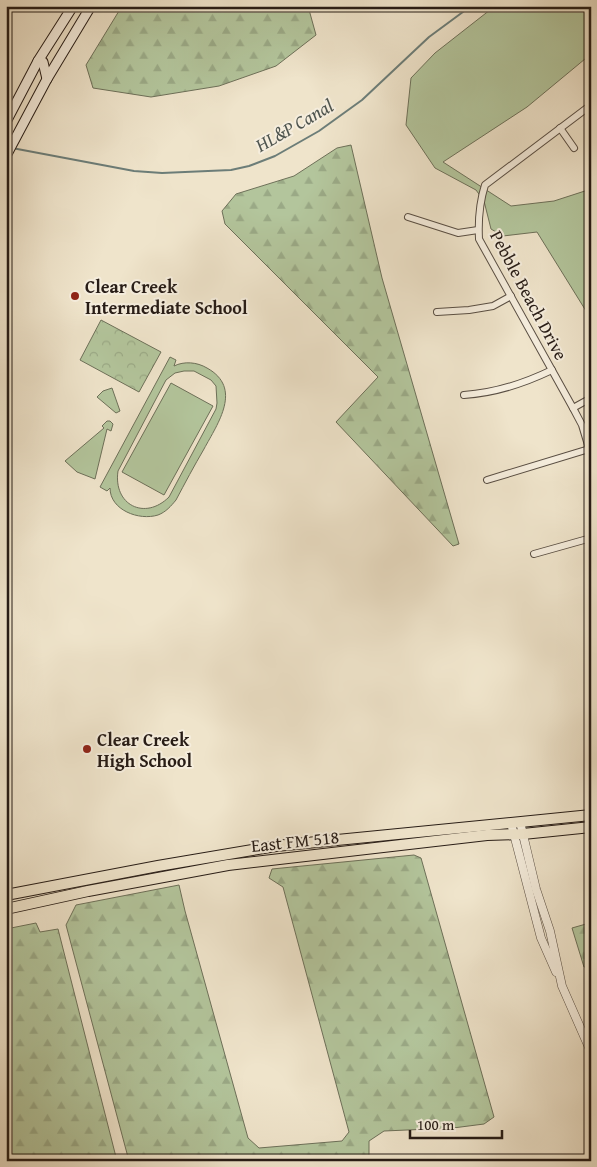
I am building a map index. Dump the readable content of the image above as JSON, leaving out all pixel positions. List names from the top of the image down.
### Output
{
  "streets": {
    "main road": ["East FM 518"],
    "street": ["Pebble Beach Drive"]
  },
  "water": ["HL&P Canal"],
  "places": ["Clear Creek Intermediate School", "Clear Creek High School"],
  "scale_bar": "100 m"
}
